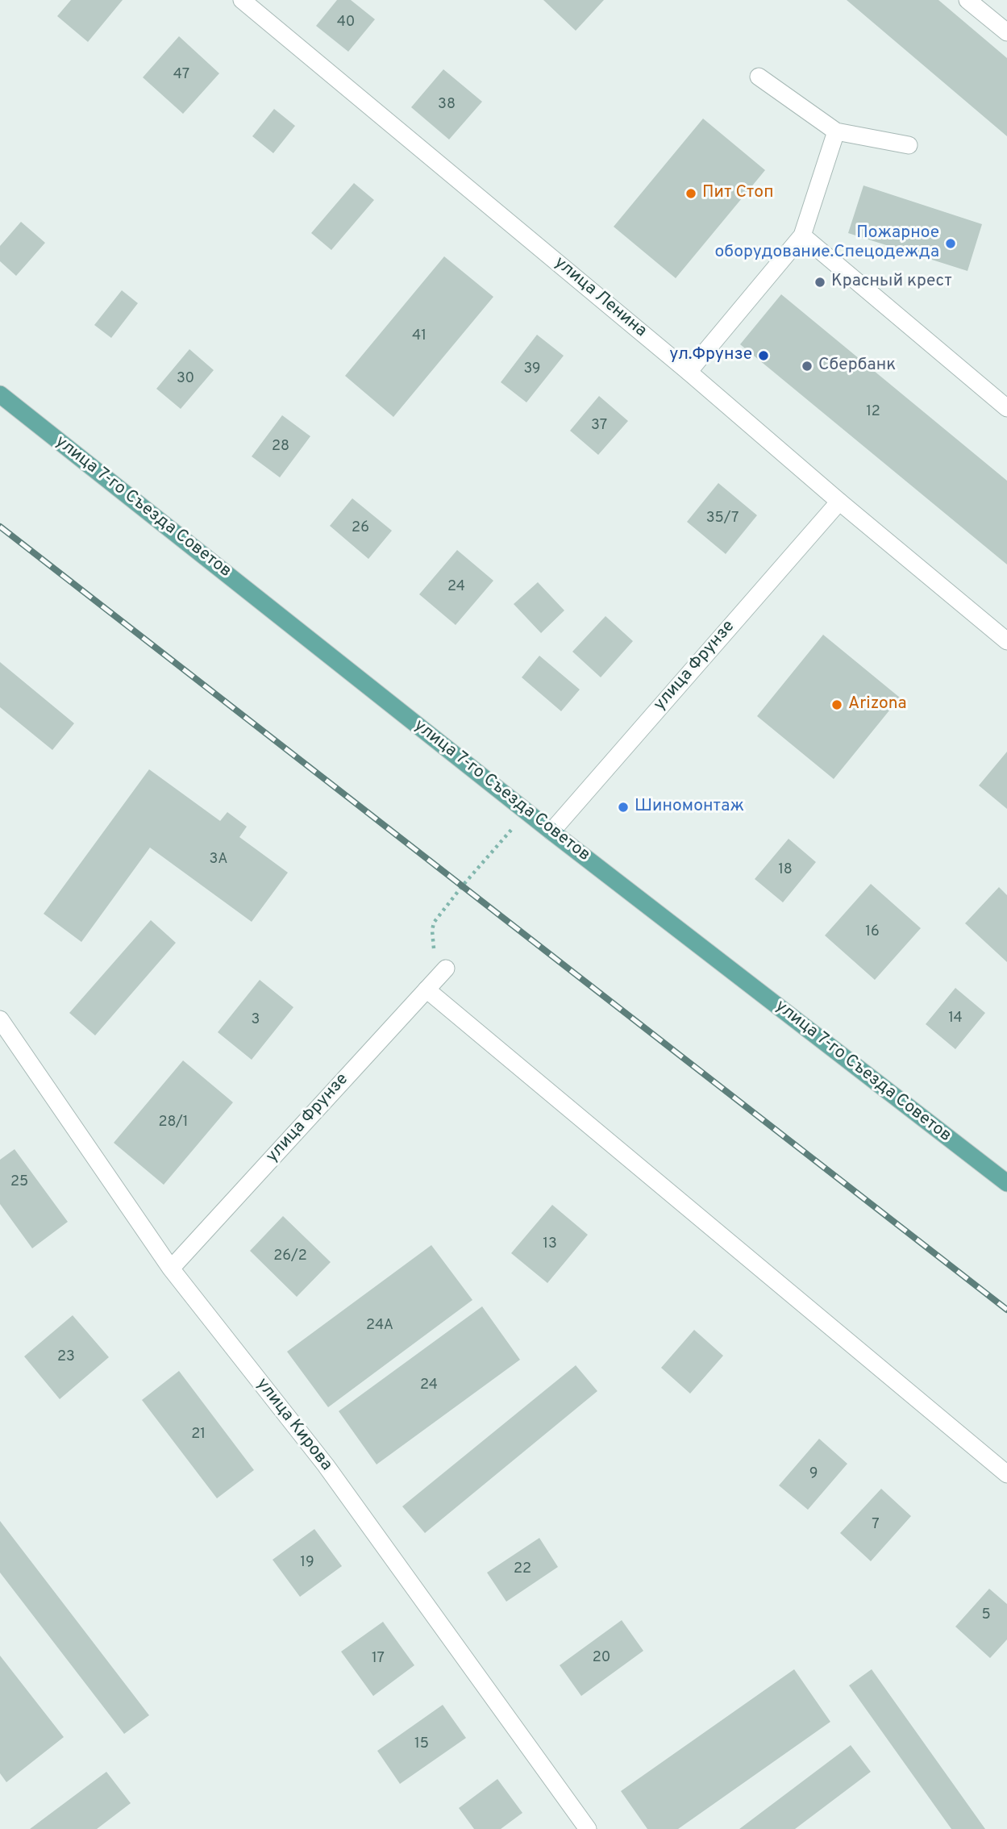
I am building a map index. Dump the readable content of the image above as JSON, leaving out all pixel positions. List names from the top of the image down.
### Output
{
  "streets": {
    "main road": ["улица 7-го Съезда Советов"],
    "street": ["улица Ленина", "улица Фрунзе", "улица Кирова"]
  },
  "crossings": [
    ["улица Ленина", "улица Фрунзе"],
    ["улица 7-го Съезда Советов", "улица Фрунзе"],
    ["улица Фрунзе", "улица Кирова"]
  ],
  "places": [
    "Пит Стоп",
    "Пожарное оборудование.Спецодежда",
    "Красный крест",
    "ул.Фрунзе",
    "Сбербанк",
    "Arizona",
    "Шиномонтаж"
  ],
  "house_numbers": [
    "40",
    "47",
    "38",
    "41",
    "39",
    "30",
    "12",
    "37",
    "28",
    "35/7",
    "26",
    "24",
    "3А",
    "18",
    "16",
    "14",
    "3",
    "28/1",
    "25",
    "13",
    "26/2",
    "24А",
    "23",
    "24",
    "21",
    "9",
    "7",
    "19",
    "22",
    "5",
    "20",
    "17",
    "15"
  ]
}
